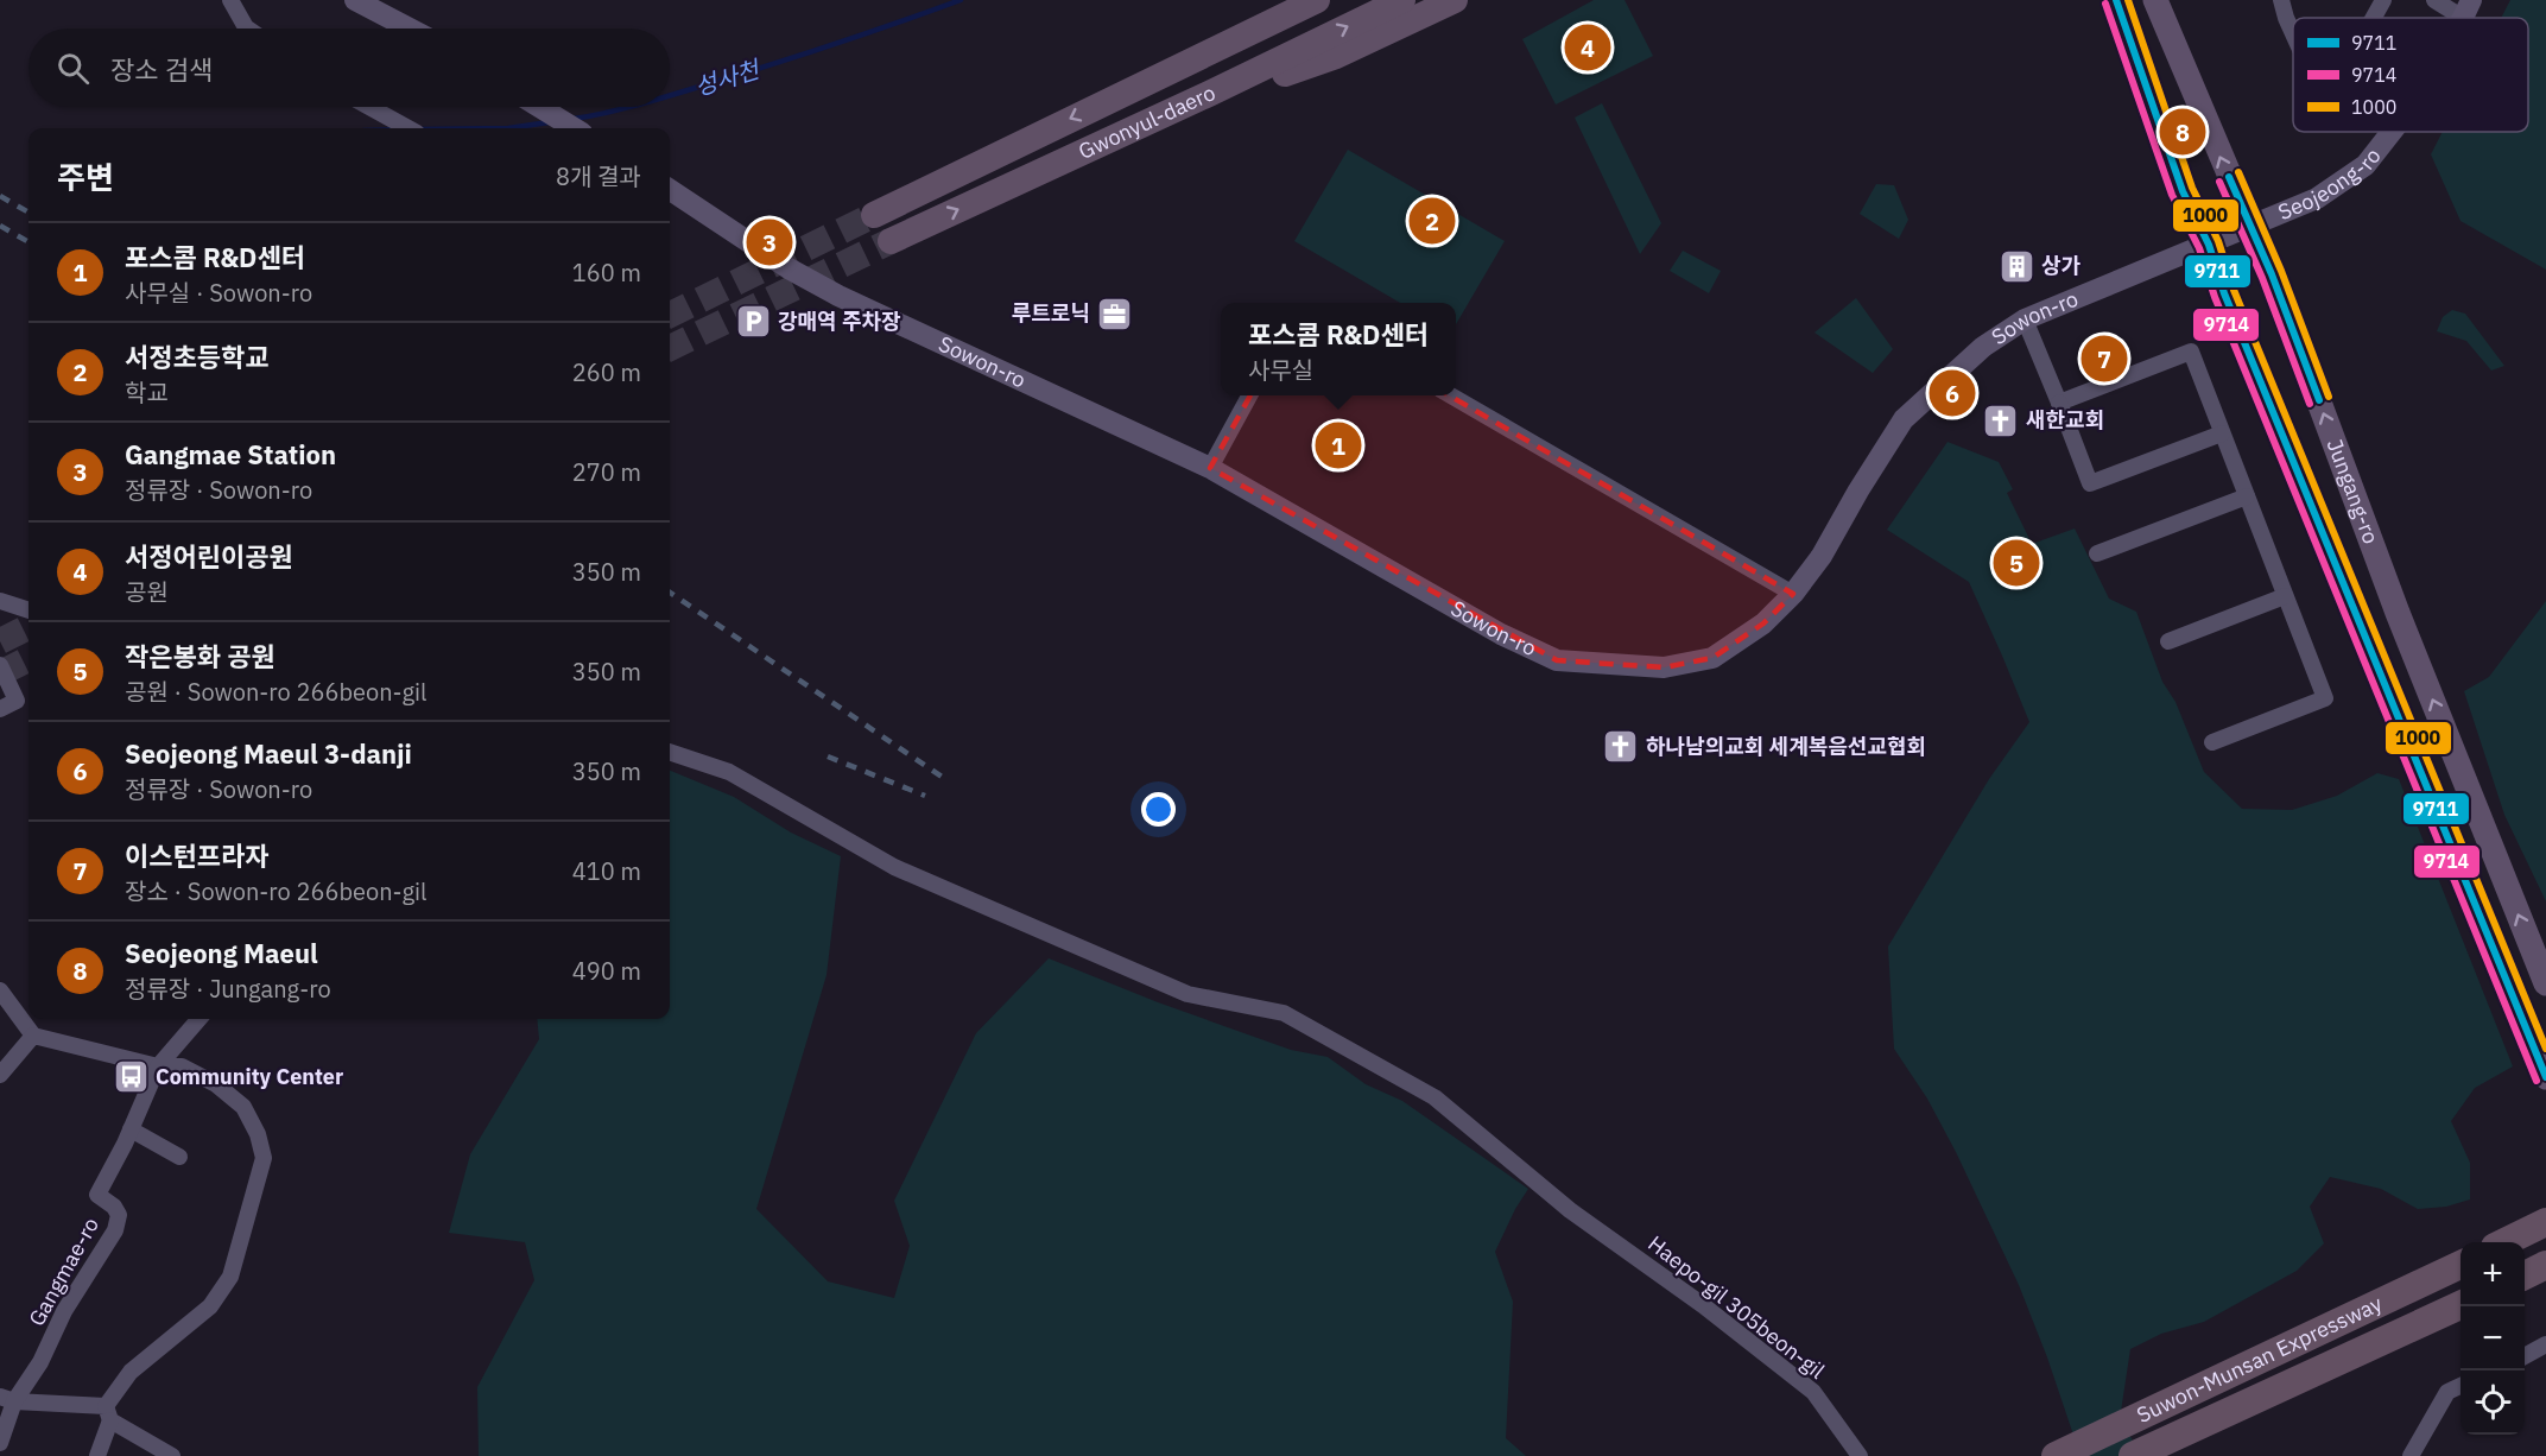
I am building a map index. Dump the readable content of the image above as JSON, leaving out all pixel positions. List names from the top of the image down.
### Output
{
  "streets": {
    "highway": ["Gwonyul-daero", "Suwon-Munsan Expressway"],
    "main road": ["Seojeong-ro", "Sowon-ro", "Jungang-ro"],
    "street": ["Gangmae-ro", "Haepo-gil 305beon-gil"]
  },
  "crossings": [
    ["Seojeong-ro", "Sowon-ro"],
    ["Seojeong-ro", "Jungang-ro"],
    ["Sowon-ro", "Jungang-ro"]
  ],
  "water": ["성사천"],
  "places": {
    "building": ["상가"],
    "office": ["루트로닉"],
    "parking": ["강매역 주차장"],
    "church": ["새한교회", "하나남의교회 세계복음선교협회"],
    "bus stop": ["Community Center"]
  },
  "lines": ["transit line 9711", "transit line 1000", "transit line 9714"],
  "legend": ["9711", "9714", "1000"],
  "page": {
    "pins": [
      "4",
      "8",
      "2",
      "3",
      "7",
      "6",
      "1",
      "5"
    ],
    "search": "장소 검색",
    "heading": ["주변", "8개 결과"],
    "list": [
      {
        "mark": "1",
        "name": "포스콤 R&D센터",
        "note": "사무실 · Sowon-ro",
        "value": "160 m"
      },
      {
        "mark": "2",
        "name": "서정초등학교",
        "note": "학교",
        "value": "260 m"
      },
      {
        "mark": "3",
        "name": "Gangmae Station",
        "note": "정류장 · Sowon-ro",
        "value": "270 m"
      },
      {
        "mark": "4",
        "name": "서정어린이공원",
        "note": "공원",
        "value": "350 m"
      },
      {
        "mark": "5",
        "name": "작은봉화 공원",
        "note": "공원 · Sowon-ro 266beon-gil",
        "value": "350 m"
      },
      {
        "mark": "6",
        "name": "Seojeong Maeul 3-danji",
        "note": "정류장 · Sowon-ro",
        "value": "350 m"
      },
      {
        "mark": "7",
        "name": "이스턴프라자",
        "note": "장소 · Sowon-ro 266beon-gil",
        "value": "410 m"
      },
      {
        "mark": "8",
        "name": "Seojeong Maeul",
        "note": "정류장 · Jungang-ro",
        "value": "490 m"
      }
    ],
    "popup": ["포스콤 R&D센터", "사무실"],
    "map_buttons": ["+", "−"]
  }
}
